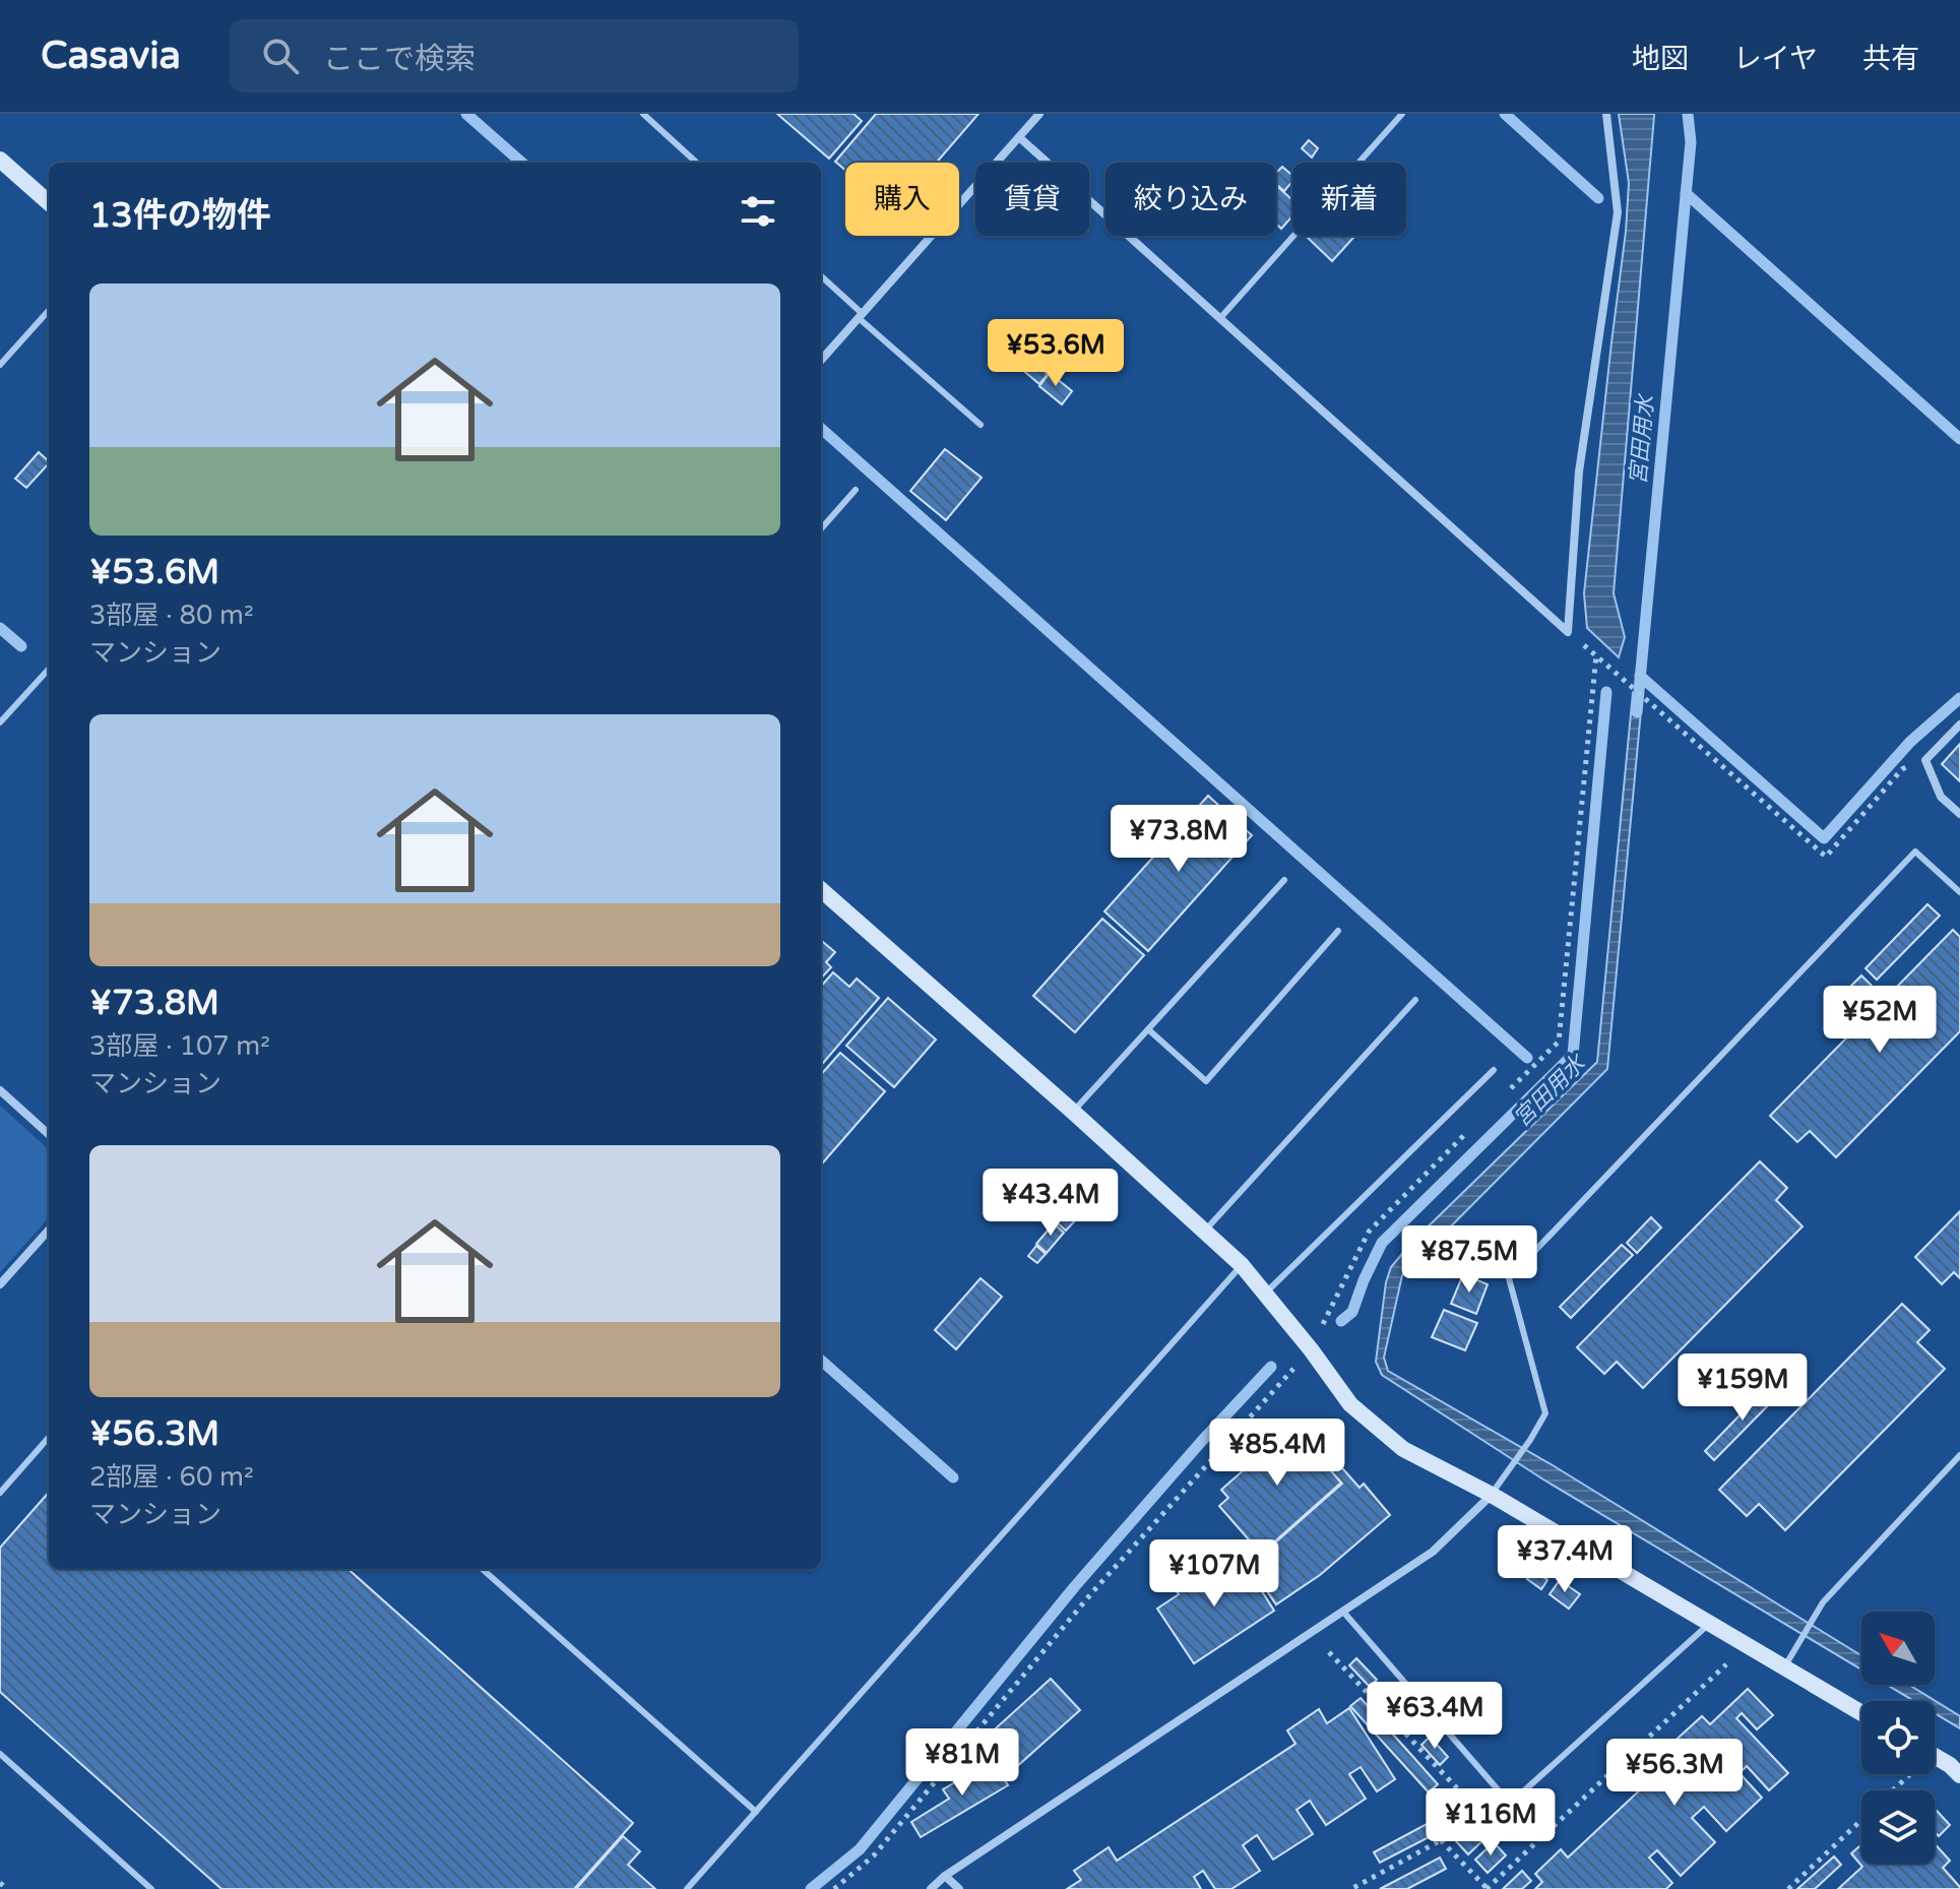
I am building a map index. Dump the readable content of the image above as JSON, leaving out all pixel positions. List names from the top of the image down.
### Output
{
  "water": ["宮田用水"],
  "north": "top left",
  "page": {
    "header": "Casavia",
    "search": "ここで検索",
    "nav": ["地図", "レイヤ", "共有"],
    "chip": [
      "購入",
      "賃貸",
      "絞り込み",
      "新着"
    ],
    "heading": "13件の物件",
    "list": [
      {
        "name": "¥53.6M",
        "note": "3部屋 · 80 m² · マンション"
      },
      {
        "name": "¥73.8M",
        "note": "3部屋 · 107 m² · マンション"
      },
      {
        "name": "¥56.3M",
        "note": "2部屋 · 60 m² · マンション"
      }
    ],
    "price": [
      "¥53.6M",
      "¥73.8M",
      "¥52M",
      "¥43.4M",
      "¥87.5M",
      "¥159M",
      "¥85.4M",
      "¥37.4M",
      "¥107M",
      "¥63.4M",
      "¥81M",
      "¥56.3M",
      "¥116M"
    ]
  }
}
